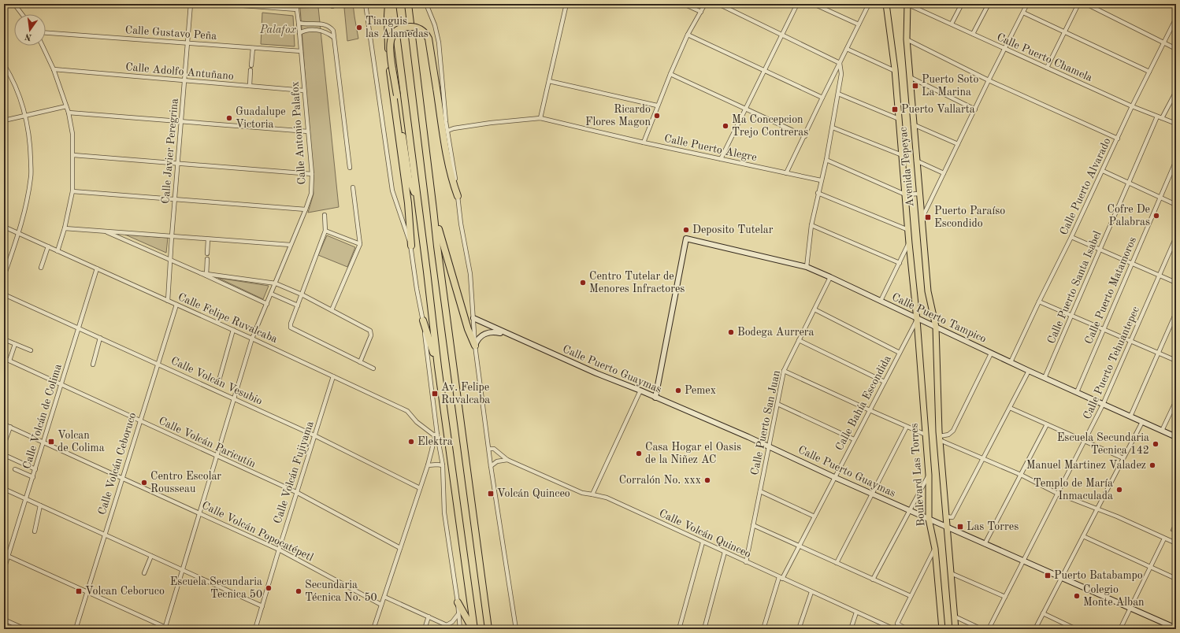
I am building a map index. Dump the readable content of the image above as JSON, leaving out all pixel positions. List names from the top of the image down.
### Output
{
  "streets": {
    "main road": ["Avenida Tepeyac", "Boulevard Las Torres"],
    "street": [
      "Calle Gustavo Peña",
      "Calle Puerto Chamela",
      "Calle Adolfo Antuñano",
      "Calle Antonio Palafox",
      "Calle Puerto Alegre",
      "Calle Javier Peregrina",
      "Calle Puerto Alvarado",
      "Calle Puerto Santa Isabel",
      "Calle Puerto Matamoros",
      "Calle Felipe Ruvalcaba",
      "Calle Puerto Tampico",
      "Calle Puerto Tehuantepec",
      "Calle Puerto Guaymas",
      "Calle Volcán Vesubio",
      "Calle Bahía Escondida",
      "Calle Volcán de Colima",
      "Calle Puerto San Juan",
      "Calle Volcán Paricutín",
      "Calle Volcán Ceboruco",
      "Calle Volcán Fujiyama",
      "Calle Volcán Popocatépetl",
      "Calle Volcán Quinceo"
    ]
  },
  "crossings": [
    ["Calle Gustavo Peña", "Calle Antonio Palafox"],
    ["Calle Gustavo Peña", "Calle Javier Peregrina"],
    ["Calle Puerto Chamela", "Avenida Tepeyac"],
    ["Calle Puerto Chamela", "Calle Puerto Alvarado"],
    ["Calle Puerto Chamela", "Calle Puerto Santa Isabel"],
    ["Calle Adolfo Antuñano", "Calle Antonio Palafox"],
    ["Calle Adolfo Antuñano", "Calle Javier Peregrina"],
    ["Calle Antonio Palafox", "Calle Felipe Ruvalcaba"],
    ["Calle Antonio Palafox", "Calle Volcán Vesubio"],
    ["Calle Antonio Palafox", "Calle Volcán Paricutín"],
    ["Calle Antonio Palafox", "Calle Volcán Popocatépetl"],
    ["Calle Javier Peregrina", "Calle Felipe Ruvalcaba"],
    ["Avenida Tepeyac", "Calle Puerto Tampico"],
    ["Avenida Tepeyac", "Calle Bahía Escondida"],
    ["Avenida Tepeyac", "Boulevard Las Torres"],
    ["Calle Puerto Alvarado", "Calle Puerto Tampico"],
    ["Calle Puerto Santa Isabel", "Calle Puerto Tampico"],
    ["Calle Puerto Matamoros", "Calle Puerto Tampico"],
    ["Calle Felipe Ruvalcaba", "Calle Volcán de Colima"],
    ["Calle Felipe Ruvalcaba", "Calle Volcán Ceboruco"],
    ["Calle Felipe Ruvalcaba", "Calle Volcán Fujiyama"],
    ["Calle Puerto Tampico", "Calle Puerto Tehuantepec"],
    ["Calle Puerto Tampico", "Calle Puerto Guaymas"],
    ["Calle Puerto Tampico", "Calle Bahía Escondida"],
    ["Calle Puerto Tampico", "Calle Puerto San Juan"],
    ["Calle Puerto Tampico", "Boulevard Las Torres"],
    ["Calle Puerto Tehuantepec", "Calle Puerto Guaymas"],
    ["Calle Puerto Guaymas", "Calle Bahía Escondida"],
    ["Calle Puerto Guaymas", "Calle Puerto San Juan"],
    ["Calle Puerto Guaymas", "Boulevard Las Torres"],
    ["Calle Volcán Vesubio", "Calle Volcán de Colima"],
    ["Calle Volcán Vesubio", "Calle Volcán Ceboruco"],
    ["Calle Volcán Vesubio", "Calle Volcán Fujiyama"],
    ["Calle Bahía Escondida", "Boulevard Las Torres"],
    ["Calle Bahía Escondida", "Calle Volcán Quinceo"],
    ["Calle Volcán de Colima", "Calle Volcán Paricutín"],
    ["Calle Volcán de Colima", "Calle Volcán Popocatépetl"],
    ["Calle Puerto San Juan", "Calle Volcán Quinceo"],
    ["Calle Volcán Paricutín", "Calle Volcán Ceboruco"],
    ["Calle Volcán Paricutín", "Calle Volcán Fujiyama"],
    ["Calle Volcán Ceboruco", "Calle Volcán Popocatépetl"],
    ["Calle Volcán Fujiyama", "Calle Volcán Popocatépetl"]
  ],
  "parks": ["Palafox"],
  "places": {
    "other": [
      "Tianguis las Alamedas",
      "Ricardo Flores Magon",
      "Guadalupe Victoria",
      "Ma Concepcion Trejo Contreras",
      "Cofre De Palabras",
      "Deposito Tutelar",
      "Centro Tutelar de Menores Infractores",
      "Bodega Aurrera",
      "Pemex",
      "Elektra",
      "Escuela Secundaria Tecnica 142",
      "Casa Hogar el Oasis de la Niñez AC",
      "Manuel Martinez Valadez",
      "Corralón No. xxx",
      "Centro Escolar Rousseau",
      "Templo de María Inmaculada",
      "Escuela Secundaria Tecnica 50",
      "Secundaria Técnica No. 50",
      "Colegio Monte Alban"
    ],
    "transit": [
      "Puerto Soto La Marina",
      "Puerto Vallarta",
      "Puerto Paraíso Escondido",
      "Av. Felipe Ruvalcaba",
      "Volcan de Colima",
      "Volcán Quinceo",
      "Las Torres",
      "Puerto Batabampo",
      "Volcan Ceboruco"
    ]
  },
  "north": "bottom"
}
